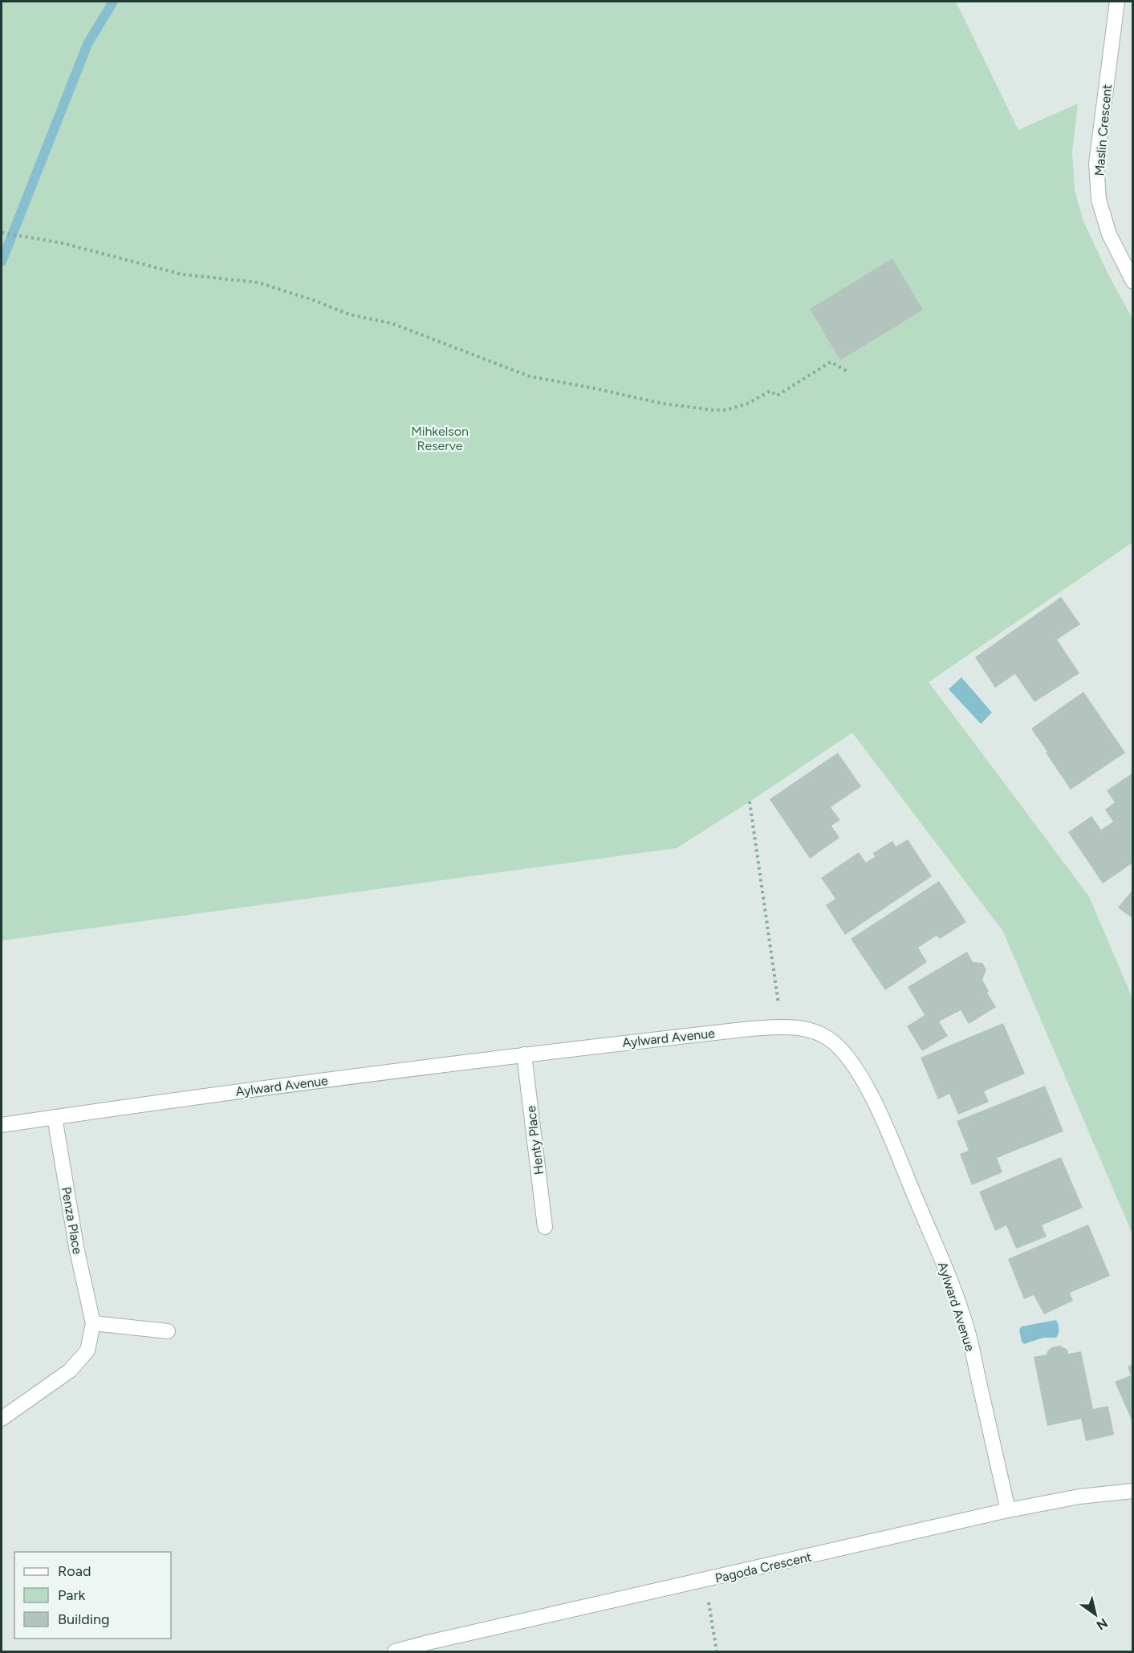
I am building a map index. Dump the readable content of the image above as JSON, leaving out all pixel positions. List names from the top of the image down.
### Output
{
  "streets": {
    "street": [
      "Maslin Crescent",
      "Aylward Avenue",
      "Henty Place",
      "Penza Place",
      "Pagoda Crescent"
    ]
  },
  "crossings": [
    ["Aylward Avenue", "Henty Place"],
    ["Aylward Avenue", "Penza Place"],
    ["Aylward Avenue", "Pagoda Crescent"]
  ],
  "parks": ["Mihkelson Reserve"],
  "legend": ["Road", "Park", "Building"],
  "north": "bottom right"
}
